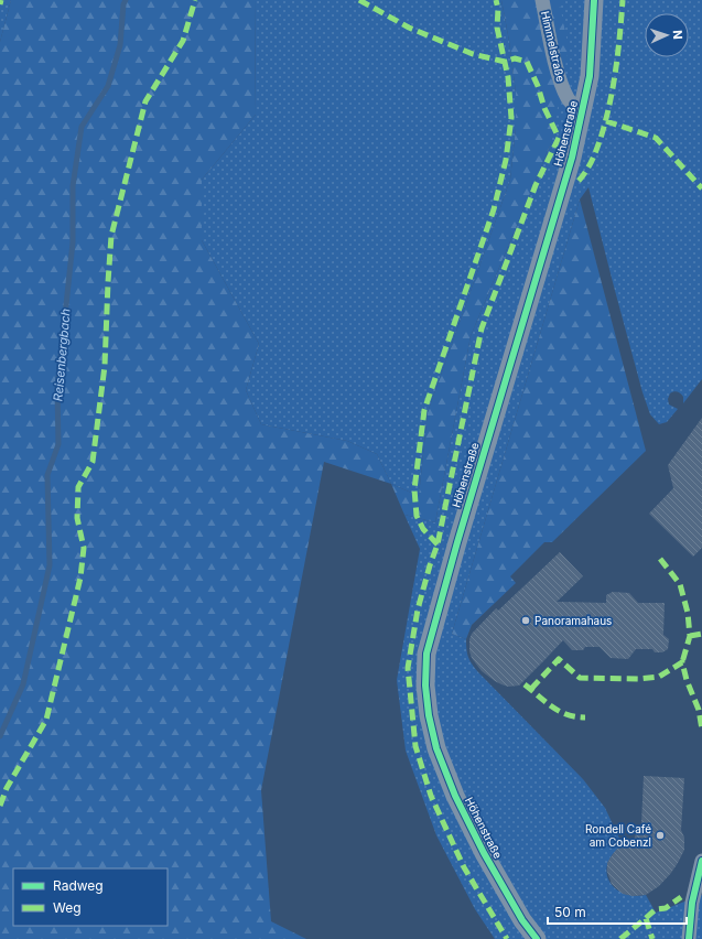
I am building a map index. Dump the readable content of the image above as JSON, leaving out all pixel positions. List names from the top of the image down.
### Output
{
  "streets": {
    "street": ["Himmelstraße", "Höhenstraße"]
  },
  "crossings": [
    ["Himmelstraße", "Höhenstraße"]
  ],
  "water": ["Reisenbergbach"],
  "places": ["Panoramahaus", "Rondell Café am Cobenzl"],
  "legend": ["Radweg", "Weg"],
  "scale_bar": "50 m",
  "north": "right"
}
